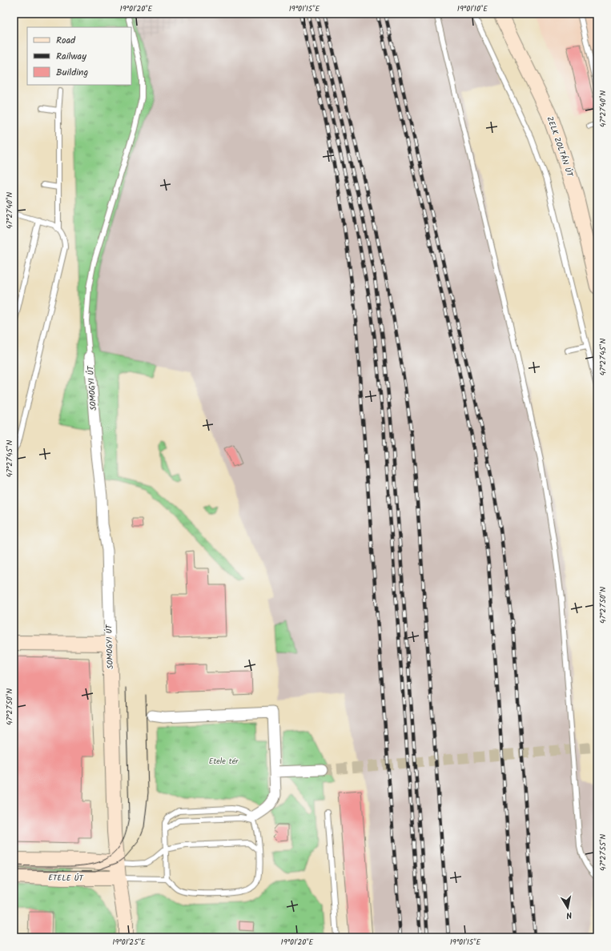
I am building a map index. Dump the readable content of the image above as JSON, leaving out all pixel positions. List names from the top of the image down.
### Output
{
  "streets": {
    "main road": ["ZELK ZOLTÁN ÚT", "SOMOGYI ÚT", "ETELE ÚT"]
  },
  "crossings": [
    ["SOMOGYI ÚT", "ETELE ÚT"]
  ],
  "parks": ["Etele tér"],
  "legend": ["Road", "Railway", "Building"],
  "north": "bottom",
  "coordinates": [
    "19°01'20\"E",
    "19°01'15\"E",
    "19°01'10\"E",
    "47°27'40\"N",
    "47°27'45\"N",
    "47°27'50\"N",
    "47°27'55\"N",
    "19°01'25\"E"
  ]
}
